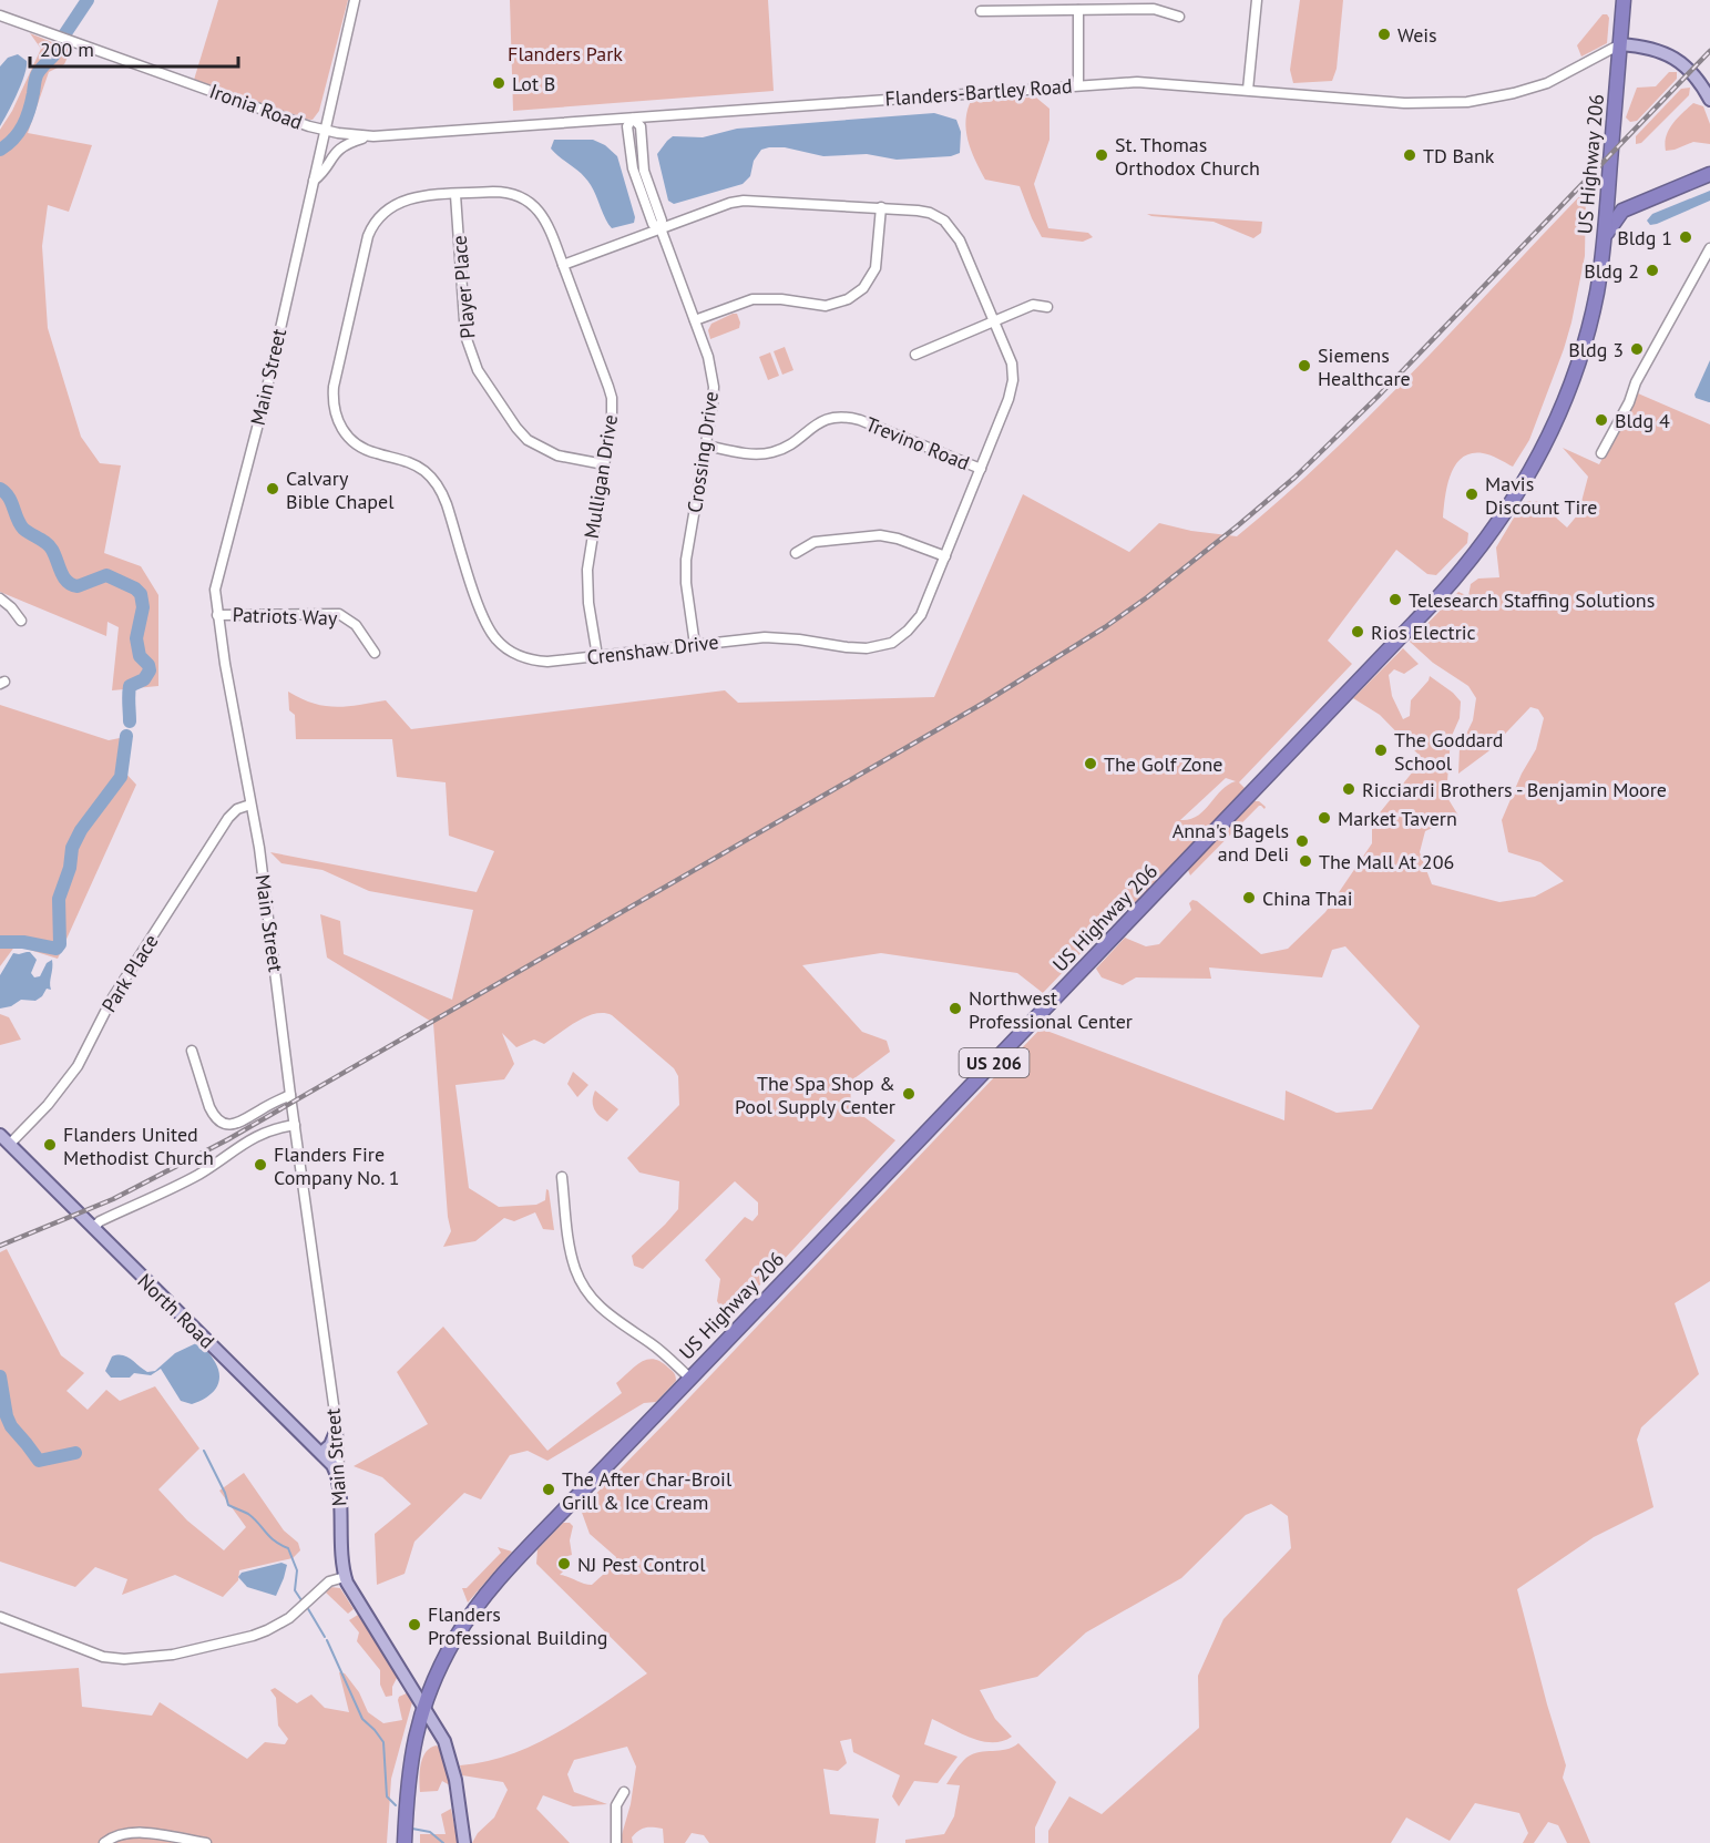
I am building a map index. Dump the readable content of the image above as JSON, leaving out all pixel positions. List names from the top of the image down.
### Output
{
  "streets": {
    "highway": ["US Highway 206", "US 206"],
    "main road": ["Main Street", "North Road"],
    "street": [
      "Flanders-Bartley Road",
      "Ironia Road",
      "Player Place",
      "Trevino Road",
      "Crossing Drive",
      "Mulligan Drive",
      "Patriots Way",
      "Crenshaw Drive",
      "Park Place"
    ]
  },
  "crossings": [
    ["Flanders-Bartley Road", "Ironia Road"],
    ["Flanders-Bartley Road", "US Highway 206"],
    ["Flanders-Bartley Road", "Main Street"],
    ["Flanders-Bartley Road", "Crossing Drive"],
    ["Ironia Road", "Main Street"],
    ["US Highway 206", "Main Street"],
    ["Player Place", "Mulligan Drive"],
    ["Player Place", "Crenshaw Drive"],
    ["Main Street", "Patriots Way"],
    ["Main Street", "Park Place"],
    ["Main Street", "North Road"],
    ["Trevino Road", "Crossing Drive"],
    ["Trevino Road", "Crenshaw Drive"],
    ["Crossing Drive", "Crenshaw Drive"],
    ["Mulligan Drive", "Crenshaw Drive"],
    ["Park Place", "North Road"]
  ],
  "parks": ["Flanders Park"],
  "places": [
    "Weis",
    "Lot B",
    "St. Thomas Orthodox Church",
    "TD Bank",
    "Bldg 1",
    "Bldg 2",
    "Bldg 3",
    "Siemens Healthcare",
    "Bldg 4",
    "Calvary Bible Chapel",
    "Mavis Discount Tire",
    "Telesearch Staffing Solutions",
    "Rios Electric",
    "The Goddard School",
    "The Golf Zone",
    "Ricciardi Brothers - Benjamin Moore",
    "Market Tavern",
    "Anna's Bagels and Deli",
    "The Mall At 206",
    "China Thai",
    "Northwest Professional Center",
    "The Spa Shop & Pool Supply Center",
    "Flanders United Methodist Church",
    "Flanders Fire Company No. 1",
    "The After Char-Broil Grill & Ice Cream",
    "NJ Pest Control",
    "Flanders Professional Building"
  ],
  "scale_bar": "200 m"
}
